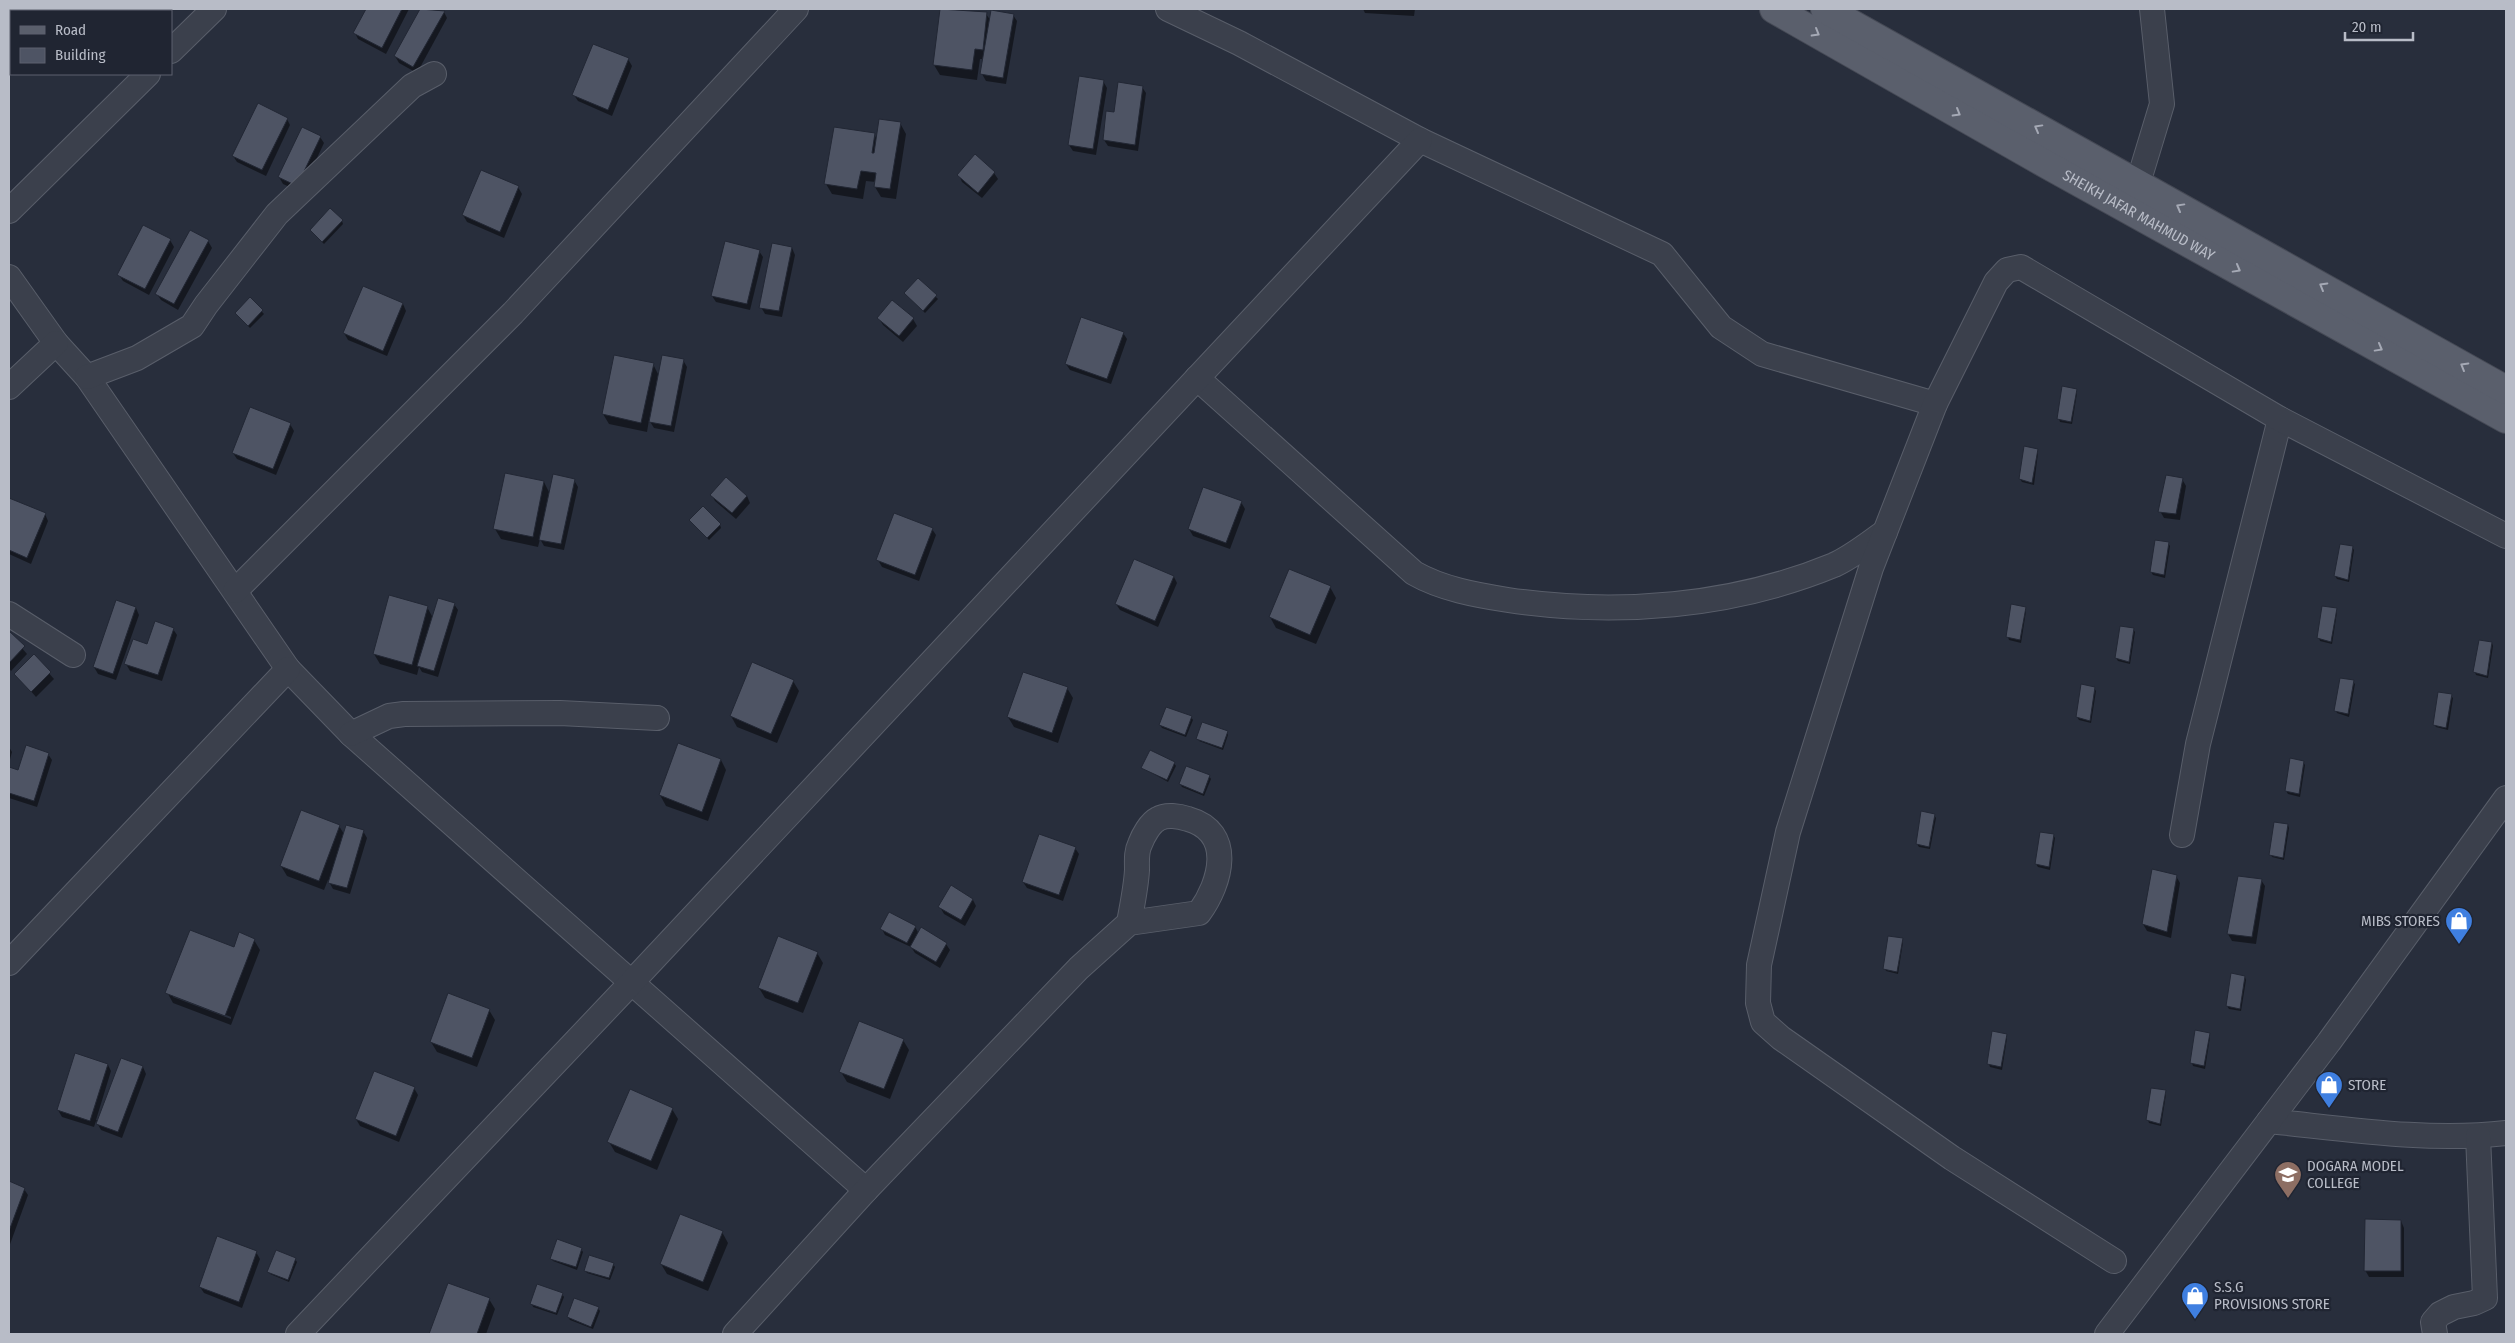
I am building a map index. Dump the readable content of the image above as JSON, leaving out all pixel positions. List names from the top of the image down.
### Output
{
  "streets": {
    "main road": ["SHEIKH JAFAR MAHMUD WAY"]
  },
  "places": {
    "shop": ["MIBS STORES", "STORE", "S.S.G PROVISIONS STORE"],
    "school or university": ["DOGARA MODEL COLLEGE"]
  },
  "legend": ["Road", "Building"],
  "scale_bar": "20 m"
}
